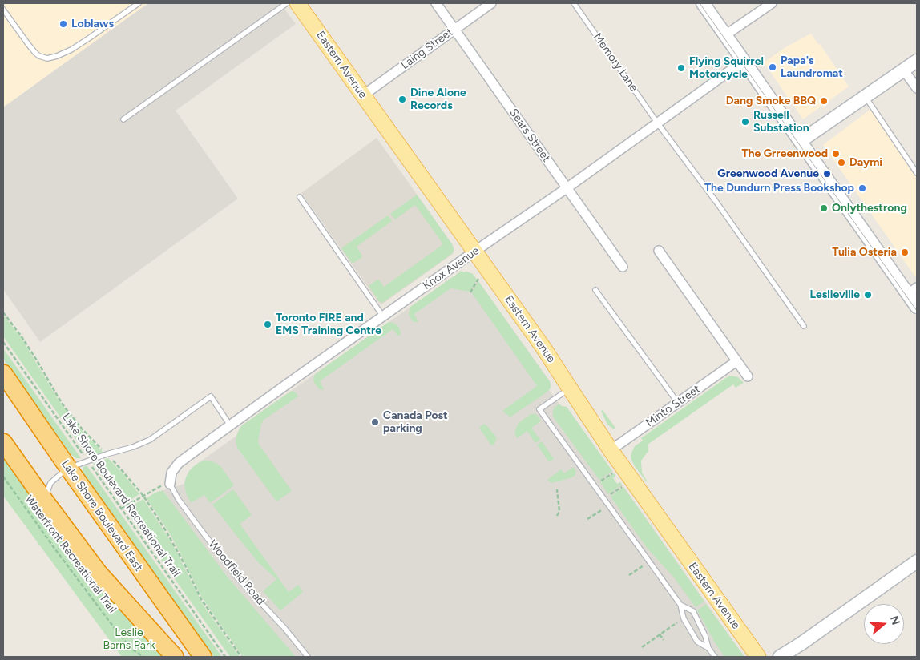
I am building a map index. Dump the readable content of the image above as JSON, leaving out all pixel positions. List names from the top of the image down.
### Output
{
  "streets": {
    "highway": ["Lake Shore Boulevard East"],
    "main road": ["Eastern Avenue"],
    "street": [
      "Laing Street",
      "Sears Street",
      "Knox Avenue",
      "Minto Street"
    ],
    "lane": ["Memory Lane", "Woodfield Road"],
    "path": ["Lake Shore Boulevard Recreational Trail", "Waterfront Recreational Trail"]
  },
  "crossings": [
    ["Laing Street", "Eastern Avenue"],
    ["Laing Street", "Sears Street"],
    ["Memory Lane", "Knox Avenue"],
    ["Eastern Avenue", "Knox Avenue"],
    ["Eastern Avenue", "Minto Street"],
    ["Sears Street", "Knox Avenue"],
    ["Knox Avenue", "Woodfield Road"]
  ],
  "parks": ["Leslie Barns Park"],
  "places": [
    "Loblaws",
    "Papa's Laundromat",
    "Flying Squirrel Motorcycle",
    "Dine Alone Records",
    "Dang Smoke BBQ",
    "Russell Substation",
    "The Grreenwood",
    "Daymi",
    "Greenwood Avenue",
    "The Dundurn Press Bookshop",
    "Onlythestrong",
    "Tulia Osteria",
    "Leslieville",
    "Toronto FIRE and EMS Training Centre",
    "Canada Post parking"
  ],
  "north": "right"
}
